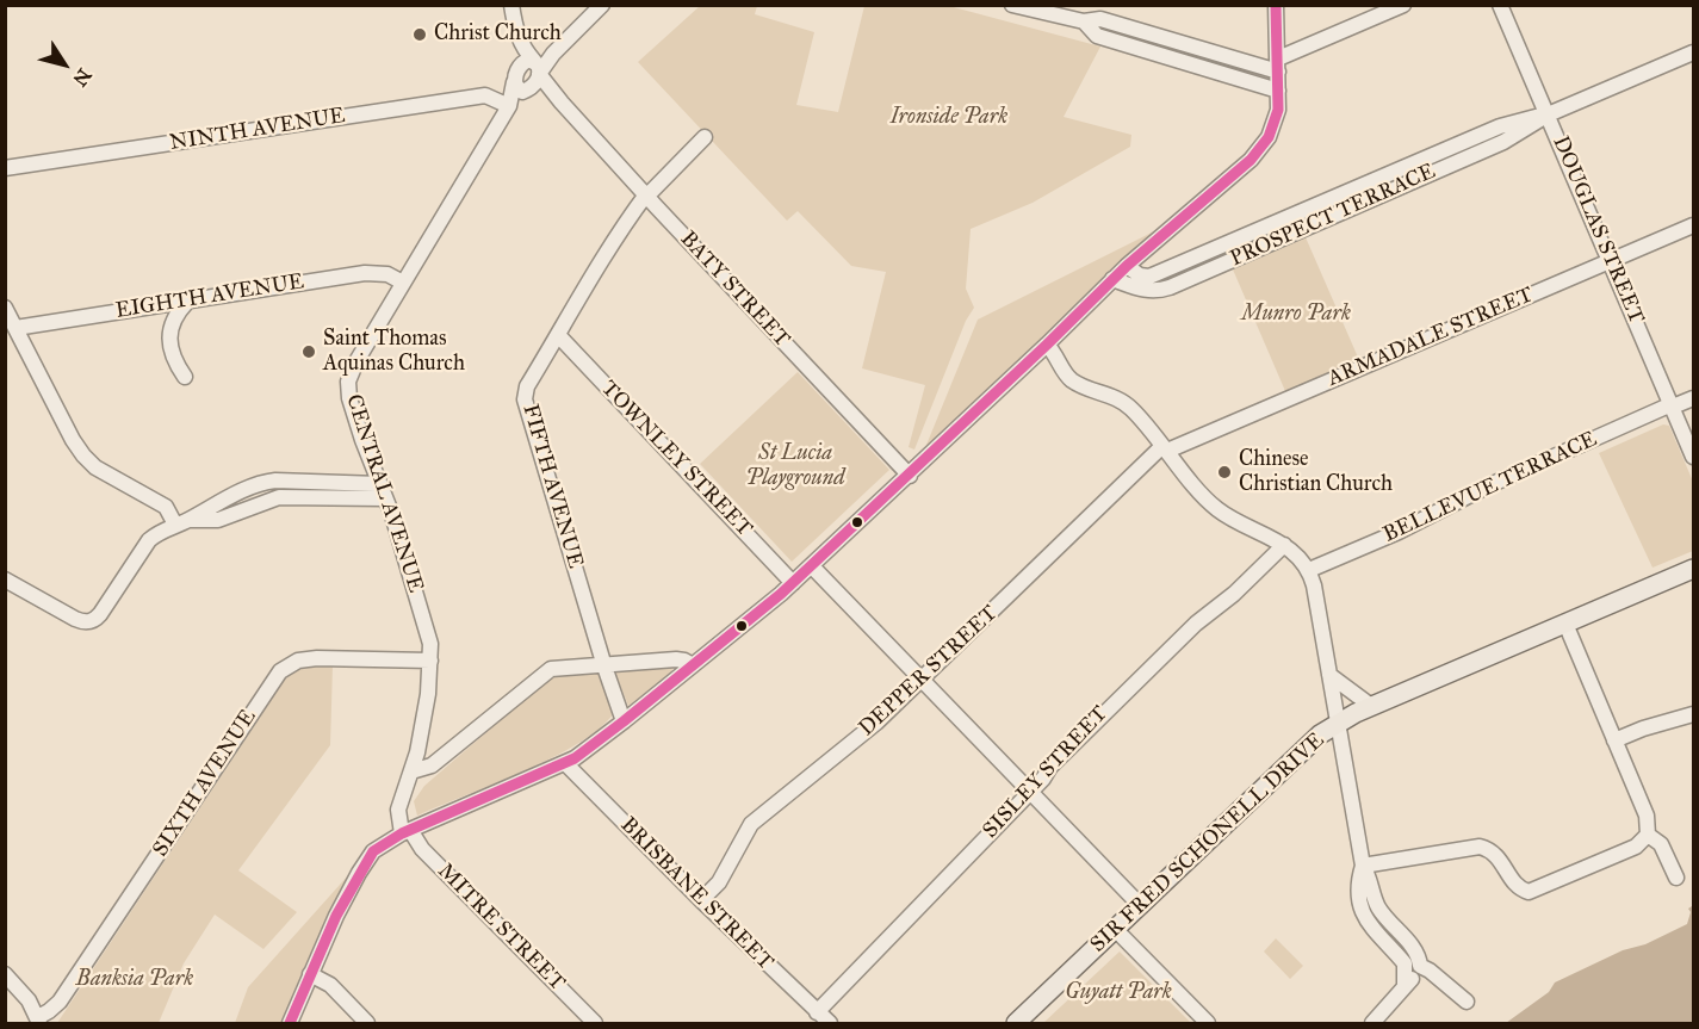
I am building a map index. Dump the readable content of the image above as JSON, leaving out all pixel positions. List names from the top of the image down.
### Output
{
  "streets": {
    "main road": ["SIR FRED SCHONELL DRIVE"],
    "street": [
      "NINTH AVENUE",
      "PROSPECT TERRACE",
      "DOUGLAS STREET",
      "BATY STREET",
      "EIGHTH AVENUE",
      "ARMADALE STREET",
      "TOWNLEY STREET",
      "FIFTH AVENUE",
      "BELLEVUE TERRACE",
      "CENTRAL AVENUE",
      "DEPPER STREET",
      "SISLEY STREET",
      "SIXTH AVENUE",
      "BRISBANE STREET",
      "MITRE STREET"
    ]
  },
  "crossings": [
    ["NINTH AVENUE", "CENTRAL AVENUE"],
    ["PROSPECT TERRACE", "DOUGLAS STREET"],
    ["DOUGLAS STREET", "ARMADALE STREET"],
    ["DOUGLAS STREET", "BELLEVUE TERRACE"],
    ["BATY STREET", "FIFTH AVENUE"],
    ["BATY STREET", "CENTRAL AVENUE"],
    ["EIGHTH AVENUE", "CENTRAL AVENUE"],
    ["ARMADALE STREET", "DEPPER STREET"],
    ["TOWNLEY STREET", "FIFTH AVENUE"],
    ["CENTRAL AVENUE", "SIXTH AVENUE"],
    ["CENTRAL AVENUE", "MITRE STREET"],
    ["DEPPER STREET", "BRISBANE STREET"],
    ["SISLEY STREET", "BRISBANE STREET"]
  ],
  "parks": [
    "Ironside Park",
    "Munro Park",
    "St Lucia Playground",
    "Banksia Park",
    "Guyatt Park"
  ],
  "places": ["Christ Church", "Saint Thomas Aquinas Church", "Chinese Christian Church"],
  "north": "bottom right"
}
